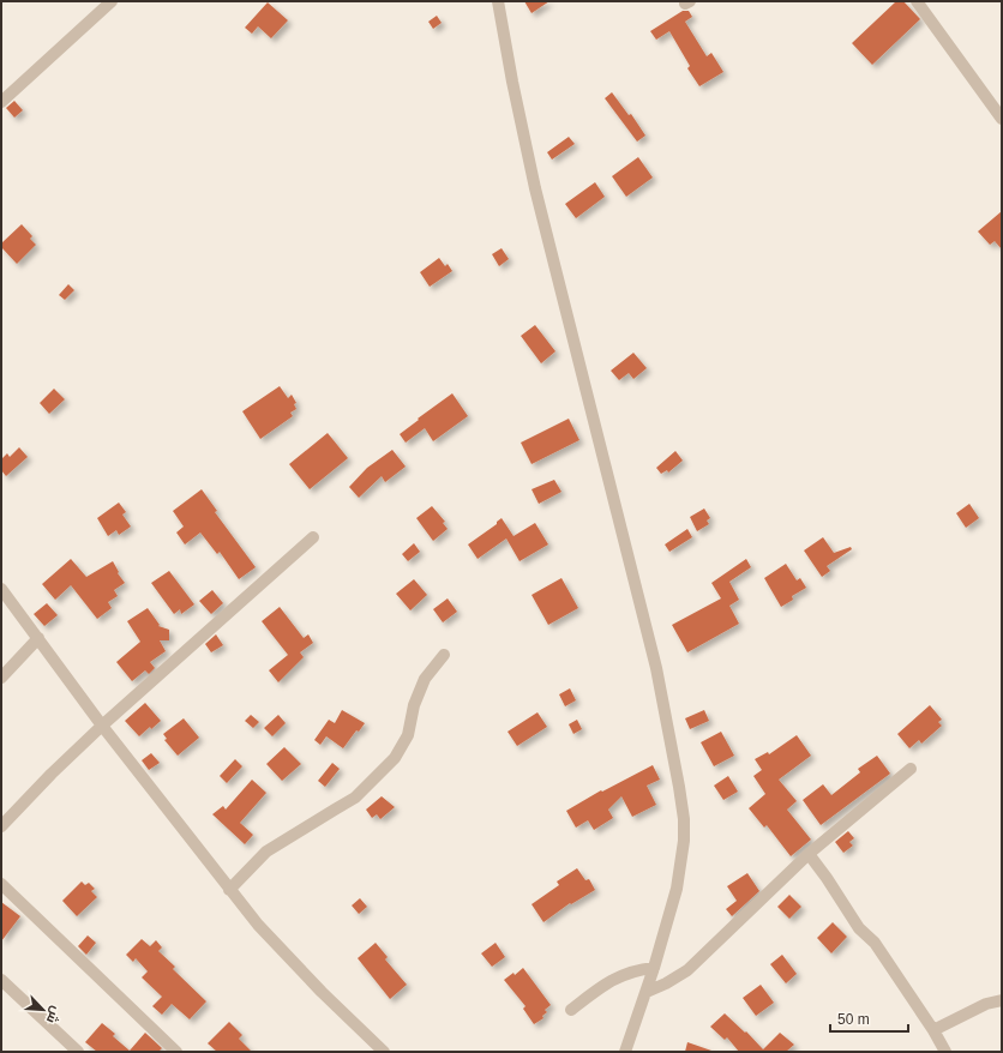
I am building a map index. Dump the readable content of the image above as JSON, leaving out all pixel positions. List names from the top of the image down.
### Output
{
  "scale_bar": "50 m",
  "north": "bottom right"
}
